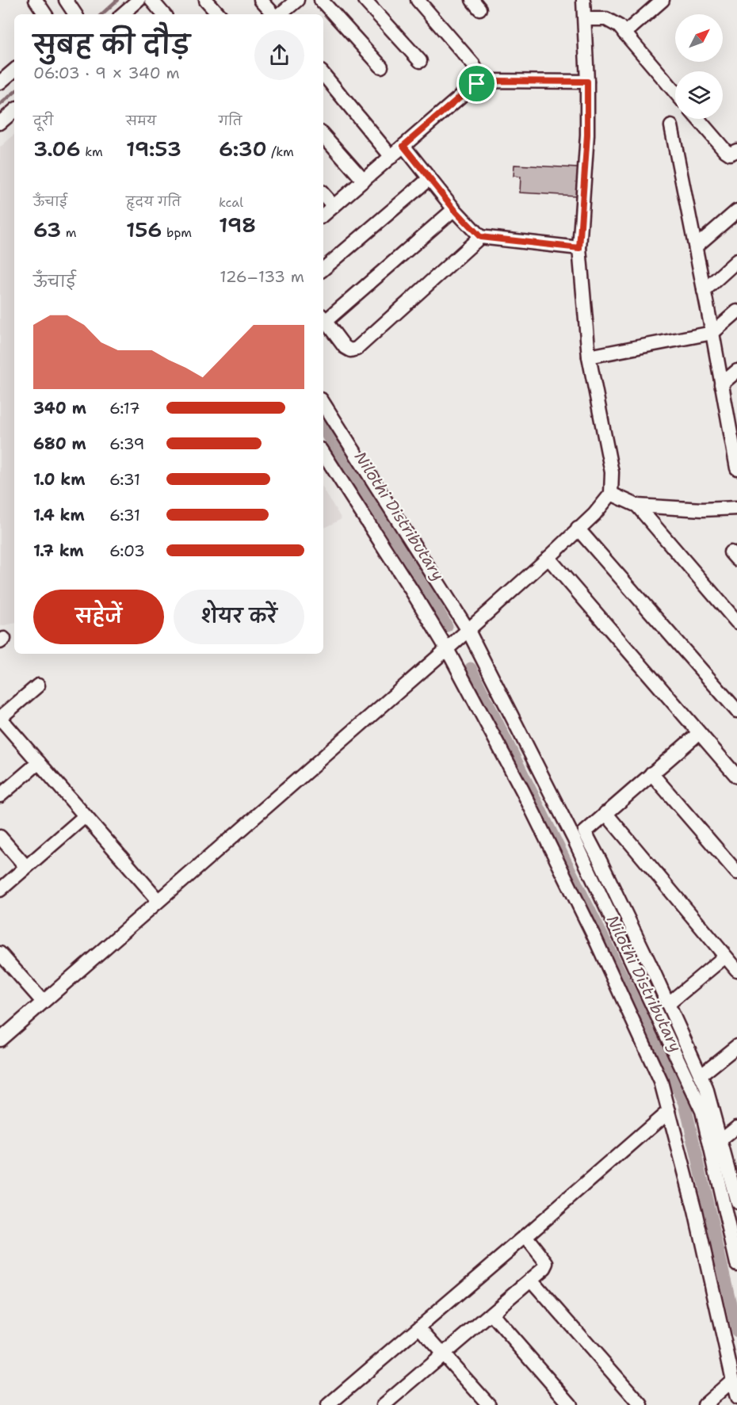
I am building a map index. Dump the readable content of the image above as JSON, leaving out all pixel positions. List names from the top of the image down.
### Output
{
  "water": ["Nilothi Distributary"],
  "north": "top right",
  "page": {
    "heading": ["सुबह की दौड़", "06:03 · 9 × 340 m"],
    "stats": [
      ["दूरी", "3.06 km"],
      ["समय", "19:53"],
      ["गति", "6:30 /km"],
      ["ऊँचाई", "63 m"],
      ["हृदय गति", "156 bpm"],
      ["kcal", "198"]
    ],
    "chart": ["ऊँचाई", "126–133 m"],
    "list": [
      {
        "name": "340 m",
        "note": "6:17"
      },
      {
        "name": "680 m",
        "note": "6:39"
      },
      {
        "name": "1.0 km",
        "note": "6:31"
      },
      {
        "name": "1.4 km",
        "note": "6:31"
      },
      {
        "name": "1.7 km",
        "note": "6:03"
      }
    ],
    "buttons": ["सहेजें", "शेयर करें"]
  }
}
